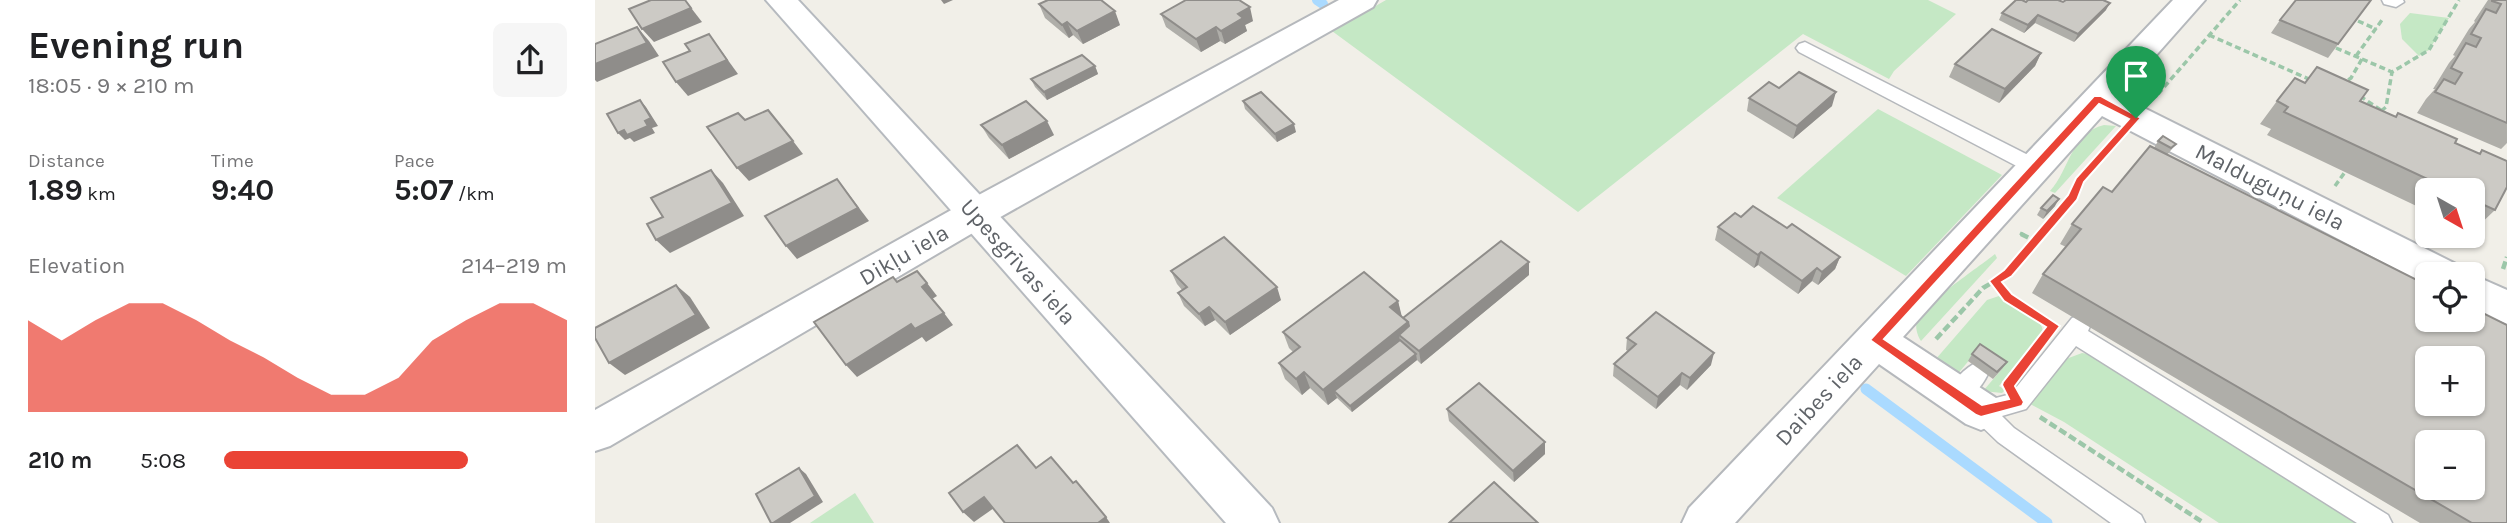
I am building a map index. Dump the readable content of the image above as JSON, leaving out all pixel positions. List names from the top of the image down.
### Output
{
  "streets": {
    "street": [
      "Malduguņu iela",
      "Dikļu iela",
      "Upesgrīvas iela",
      "Daibes iela"
    ]
  },
  "crossings": [
    ["Malduguņu iela", "Daibes iela"],
    ["Dikļu iela", "Upesgrīvas iela"]
  ],
  "north": "bottom right",
  "page": {
    "heading": ["Evening run", "18:05 · 9 × 210 m"],
    "stats": [
      ["Distance", "1.89 km"],
      ["Time", "9:40"],
      ["Pace", "5:07 /km"]
    ],
    "map_buttons": ["+", "−"],
    "chart": ["Elevation", "214–219 m"],
    "list": [
      {
        "name": "210 m",
        "note": "5:08"
      }
    ]
  }
}
